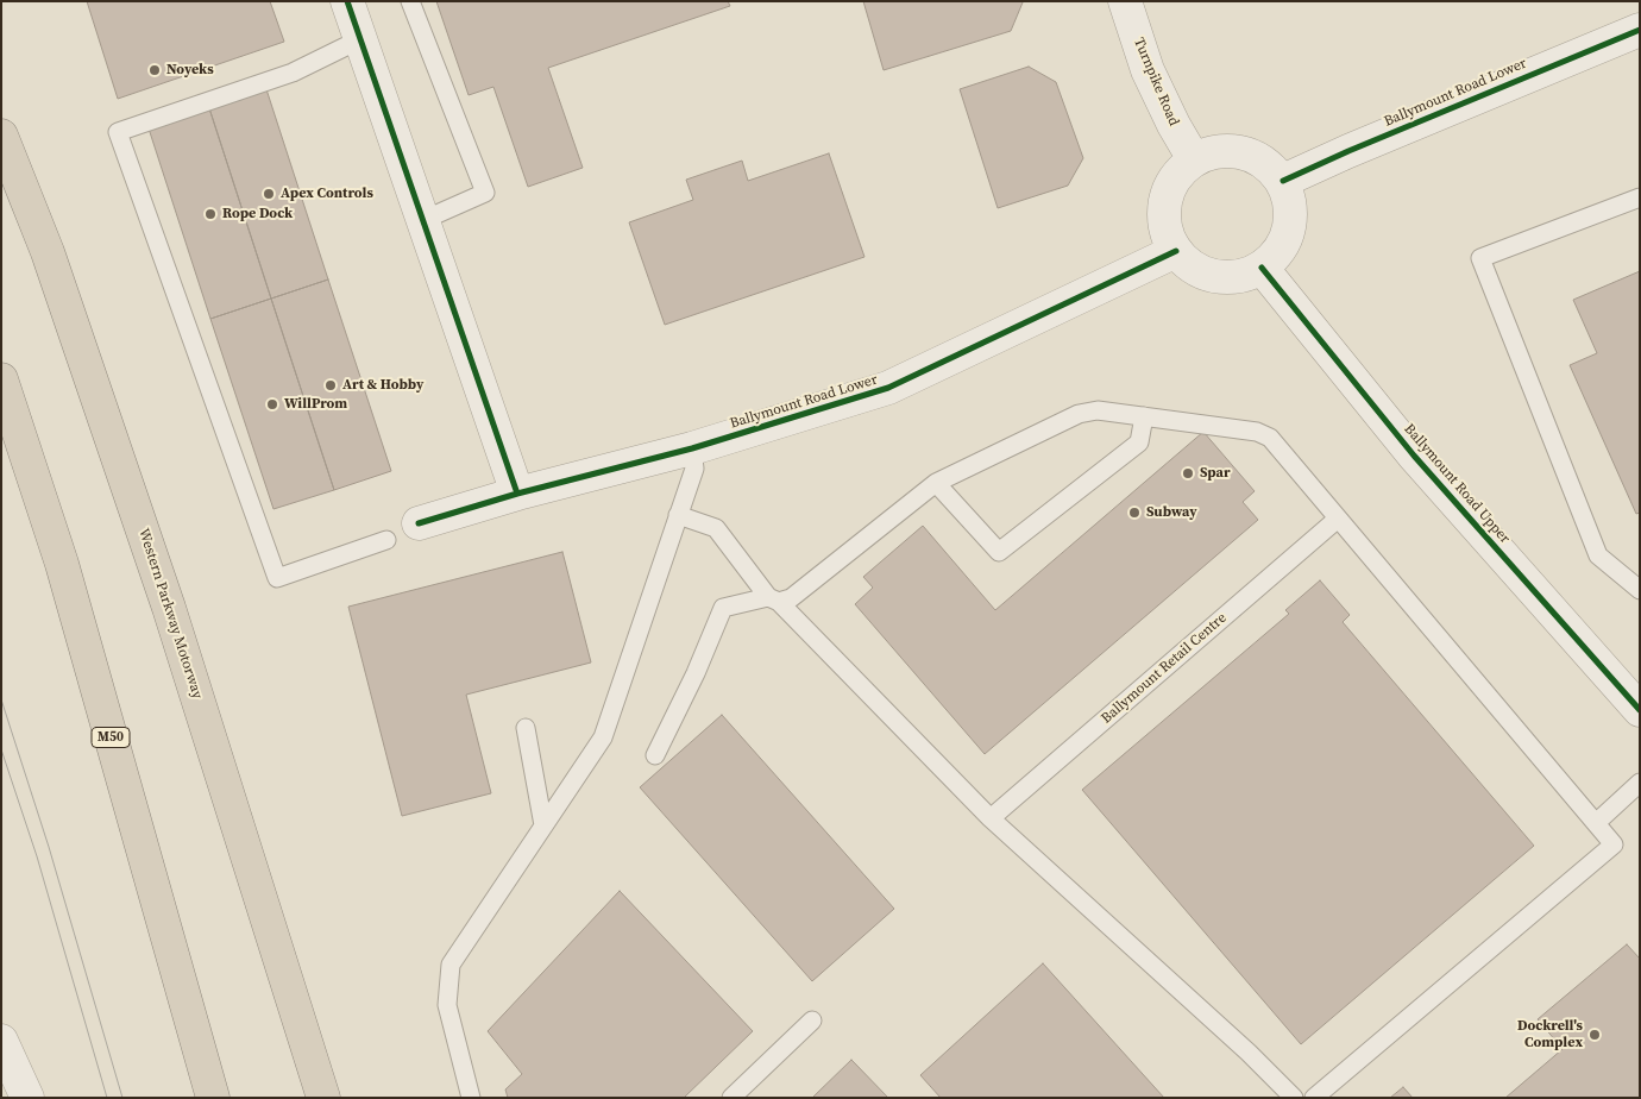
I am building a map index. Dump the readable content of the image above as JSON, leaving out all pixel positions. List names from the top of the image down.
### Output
{
  "streets": {
    "highway": ["Western Parkway Motorway", "M50"],
    "street": ["Turnpike Road", "Ballymount Road Lower", "Ballymount Road Upper"],
    "lane": ["Ballymount Retail Centre"]
  },
  "crossings": [
    ["Turnpike Road", "Ballymount Road Lower"],
    ["Turnpike Road", "Ballymount Road Upper"],
    ["Ballymount Road Lower", "Ballymount Road Upper"]
  ],
  "places": [
    "Noyeks",
    "Apex Controls",
    "Rope Dock",
    "Art & Hobby",
    "WillProm",
    "Spar",
    "Subway",
    "Dockrell's Complex"
  ]
}
